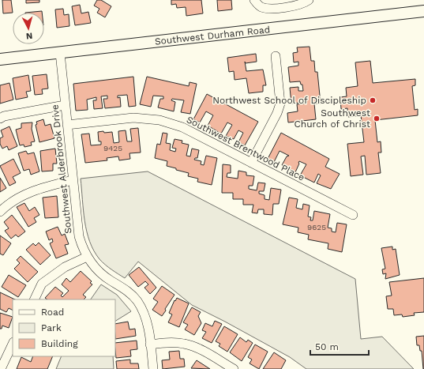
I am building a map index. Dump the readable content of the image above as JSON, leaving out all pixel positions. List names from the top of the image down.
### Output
{
  "streets": {
    "main road": ["Southwest Durham Road"],
    "street": ["Southwest Brentwood Place", "Southwest Alderbrook Drive"]
  },
  "crossings": [
    ["Southwest Durham Road", "Southwest Alderbrook Drive"],
    ["Southwest Brentwood Place", "Southwest Alderbrook Drive"]
  ],
  "places": ["Northwest School of Discipleship", "Southwest Church of Christ"],
  "house_numbers": ["9425", "9625"],
  "legend": ["Road", "Park", "Building"],
  "scale_bar": "50 m",
  "north": "bottom"
}
